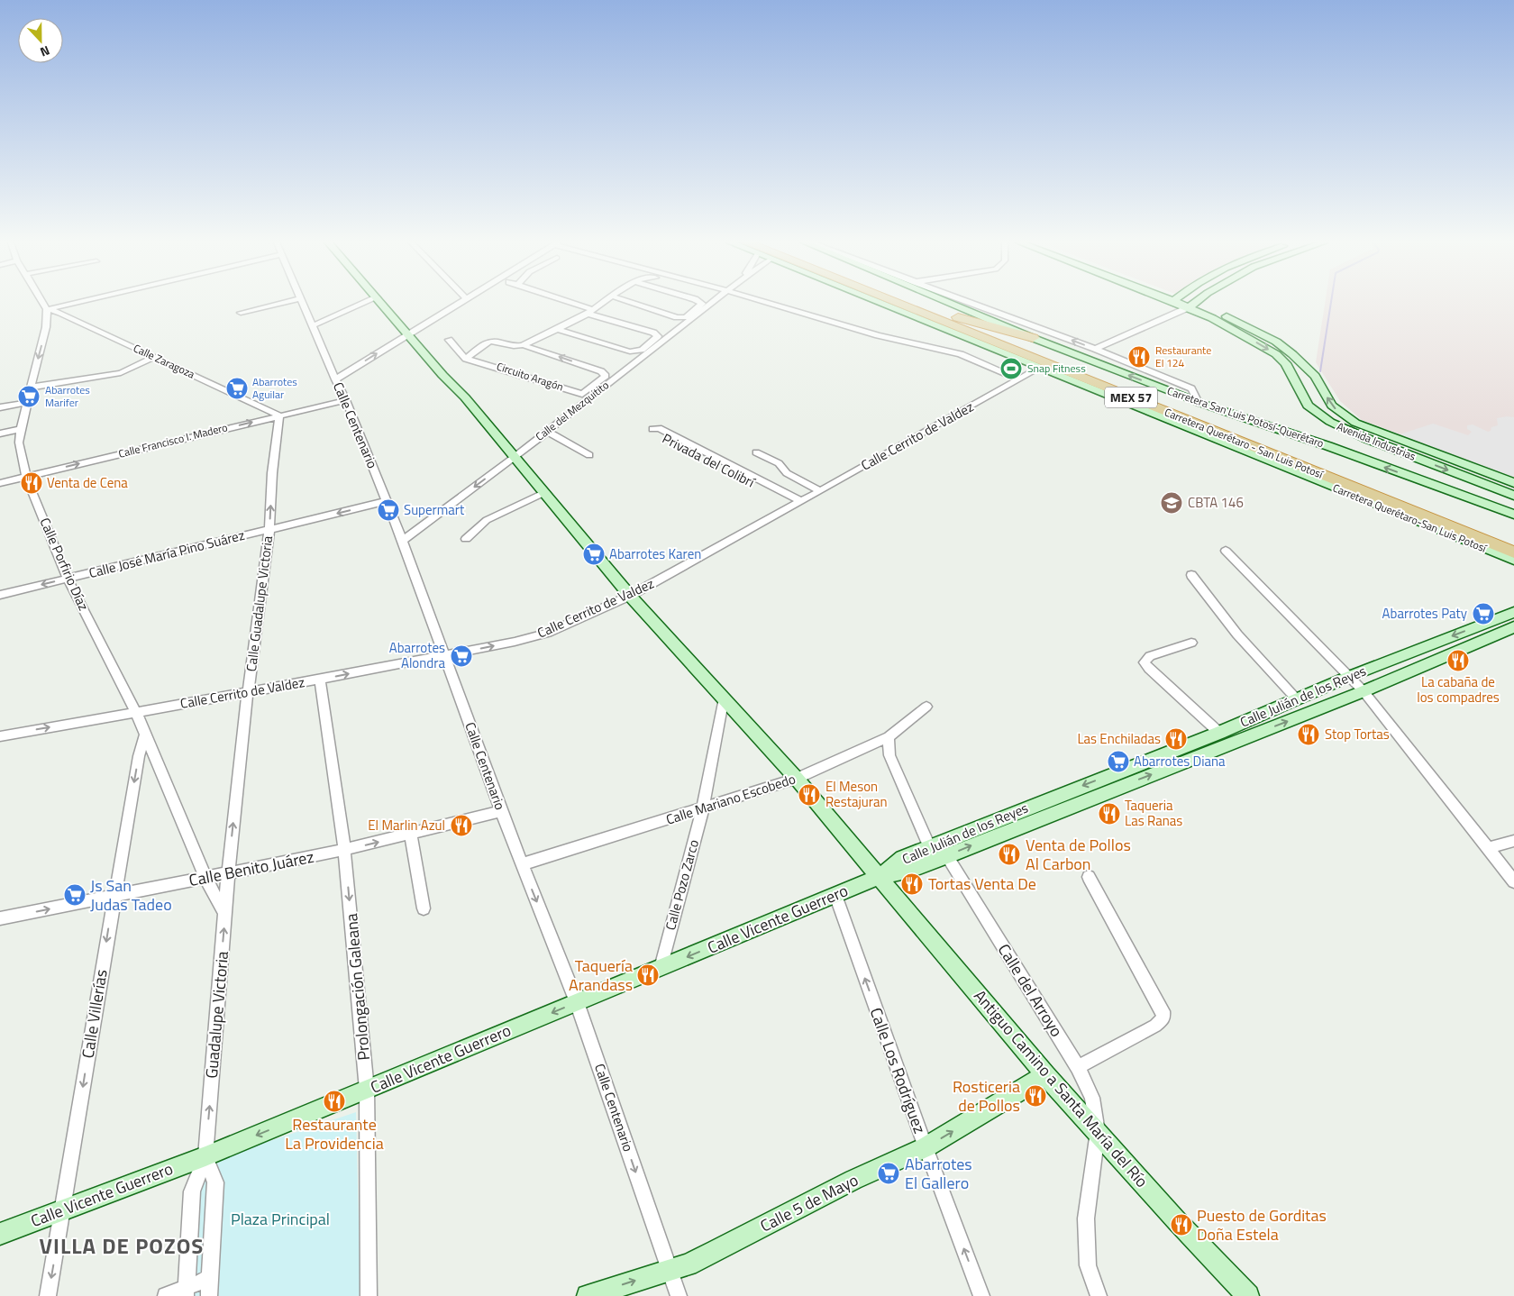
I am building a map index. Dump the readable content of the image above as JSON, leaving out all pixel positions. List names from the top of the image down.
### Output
{
  "streets": {
    "highway": ["MEX 57", "Carretera Querétaro - San Luis Potosí"],
    "street": [
      "Calle Zaragoza",
      "Circuito Aragón",
      "Calle del Mezquitito",
      "Carretera San Luis Potosí-Querétaro",
      "Calle Centenario",
      "Calle Cerrito de Valdez",
      "Calle Francisco I. Madero",
      "Avenida Industrias",
      "Privada del Colibrí",
      "Carretera Querétaro-San Luis Potosí",
      "Calle José María Pino Suárez",
      "Calle Porfirio Díaz",
      "Calle Guadalupe Victoria",
      "Calle Julián de los Reyes",
      "Calle Mariano Escobedo",
      "Calle Benito Juárez",
      "Calle Pozo Zarco",
      "Calle Vicente Guerrero",
      "Prolongación Galeana",
      "Calle del Arroyo",
      "Calle Villerías",
      "Guadalupe Victoria",
      "Calle Los Rodríguez",
      "Antiguo Camino a Santa María del Río",
      "Calle 5 de Mayo"
    ]
  },
  "crossings": [
    ["Calle Zaragoza", "Calle Francisco I. Madero"],
    ["Calle Zaragoza", "Calle Porfirio Díaz"],
    ["Calle Zaragoza", "Calle Guadalupe Victoria"],
    ["Calle del Mezquitito", "Calle Centenario"],
    ["Calle del Mezquitito", "Antiguo Camino a Santa María del Río"],
    ["Calle Centenario", "Calle Cerrito de Valdez"],
    ["Calle Centenario", "Calle Francisco I. Madero"],
    ["Calle Centenario", "Calle José María Pino Suárez"],
    ["Calle Centenario", "Calle Mariano Escobedo"],
    ["Calle Centenario", "Calle Benito Juárez"],
    ["Calle Centenario", "Calle Vicente Guerrero"],
    ["Calle Centenario", "Calle 5 de Mayo"],
    ["Calle Cerrito de Valdez", "Privada del Colibrí"],
    ["Calle Cerrito de Valdez", "Carretera Querétaro-San Luis Potosí"],
    ["Calle Cerrito de Valdez", "Calle Porfirio Díaz"],
    ["Calle Cerrito de Valdez", "Calle Guadalupe Victoria"],
    ["Calle Cerrito de Valdez", "Prolongación Galeana"],
    ["Calle Cerrito de Valdez", "Antiguo Camino a Santa María del Río"],
    ["Calle Francisco I. Madero", "Calle Porfirio Díaz"],
    ["Calle Francisco I. Madero", "Calle Guadalupe Victoria"],
    ["Calle José María Pino Suárez", "Calle Porfirio Díaz"],
    ["Calle José María Pino Suárez", "Calle Guadalupe Victoria"],
    ["Calle Porfirio Díaz", "Calle Benito Juárez"],
    ["Calle Porfirio Díaz", "Calle Villerías"],
    ["Calle Porfirio Díaz", "Guadalupe Victoria"],
    ["Calle Guadalupe Victoria", "Calle Benito Juárez"],
    ["Calle Guadalupe Victoria", "Guadalupe Victoria"],
    ["Calle Julián de los Reyes", "Calle Vicente Guerrero"],
    ["Calle Julián de los Reyes", "Calle del Arroyo"],
    ["Calle Julián de los Reyes", "Antiguo Camino a Santa María del Río"],
    ["Calle Mariano Escobedo", "Calle Pozo Zarco"],
    ["Calle Mariano Escobedo", "Antiguo Camino a Santa María del Río"],
    ["Calle Benito Juárez", "Prolongación Galeana"],
    ["Calle Benito Juárez", "Calle Villerías"],
    ["Calle Benito Juárez", "Guadalupe Victoria"],
    ["Calle Pozo Zarco", "Calle Vicente Guerrero"],
    ["Calle Pozo Zarco", "Antiguo Camino a Santa María del Río"],
    ["Calle Vicente Guerrero", "Prolongación Galeana"],
    ["Calle Vicente Guerrero", "Calle Villerías"],
    ["Calle Vicente Guerrero", "Guadalupe Victoria"],
    ["Calle Vicente Guerrero", "Calle Los Rodríguez"],
    ["Calle Vicente Guerrero", "Antiguo Camino a Santa María del Río"],
    ["Calle del Arroyo", "Antiguo Camino a Santa María del Río"],
    ["Calle Los Rodríguez", "Calle 5 de Mayo"],
    ["Antiguo Camino a Santa María del Río", "Calle 5 de Mayo"]
  ],
  "one_way": [
    "Calle Centenario",
    "Calle Cerrito de Valdez",
    "Calle José María Pino Suárez",
    "Calle Guadalupe Victoria",
    "Calle Benito Juárez",
    "Calle Vicente Guerrero",
    "Prolongación Galeana",
    "Calle Villerías",
    "Guadalupe Victoria",
    "Calle Los Rodríguez",
    "Calle 5 de Mayo"
  ],
  "districts": ["VILLA DE POZOS"],
  "parks": ["Plaza Principal"],
  "places": {
    "restaurant": [
      "Restaurante El 124",
      "Venta de Cena",
      "La cabaña de los compadres",
      "Stop Tortas",
      "Las Enchiladas",
      "El Meson Restajuran",
      "Taqueria Las Ranas",
      "El Marlin Azul",
      "Venta de Pollos Al Carbon",
      "Tortas Venta De",
      "Taquería Arandass",
      "Rosticeria de Pollos",
      "Restaurante La Providencia",
      "Puesto de Gorditas Doña Estela"
    ],
    "sports": ["Snap Fitness"],
    "supermarket": [
      "Abarrotes Aguilar",
      "Abarrotes Marifer",
      "Supermart",
      "Abarrotes Karen",
      "Abarrotes Paty",
      "Abarrotes Alondra",
      "Abarrotes Diana",
      "Js San Judas Tadeo",
      "Abarrotes El Gallero"
    ],
    "school or university": ["CBTA 146"]
  },
  "north": "bottom"
}
